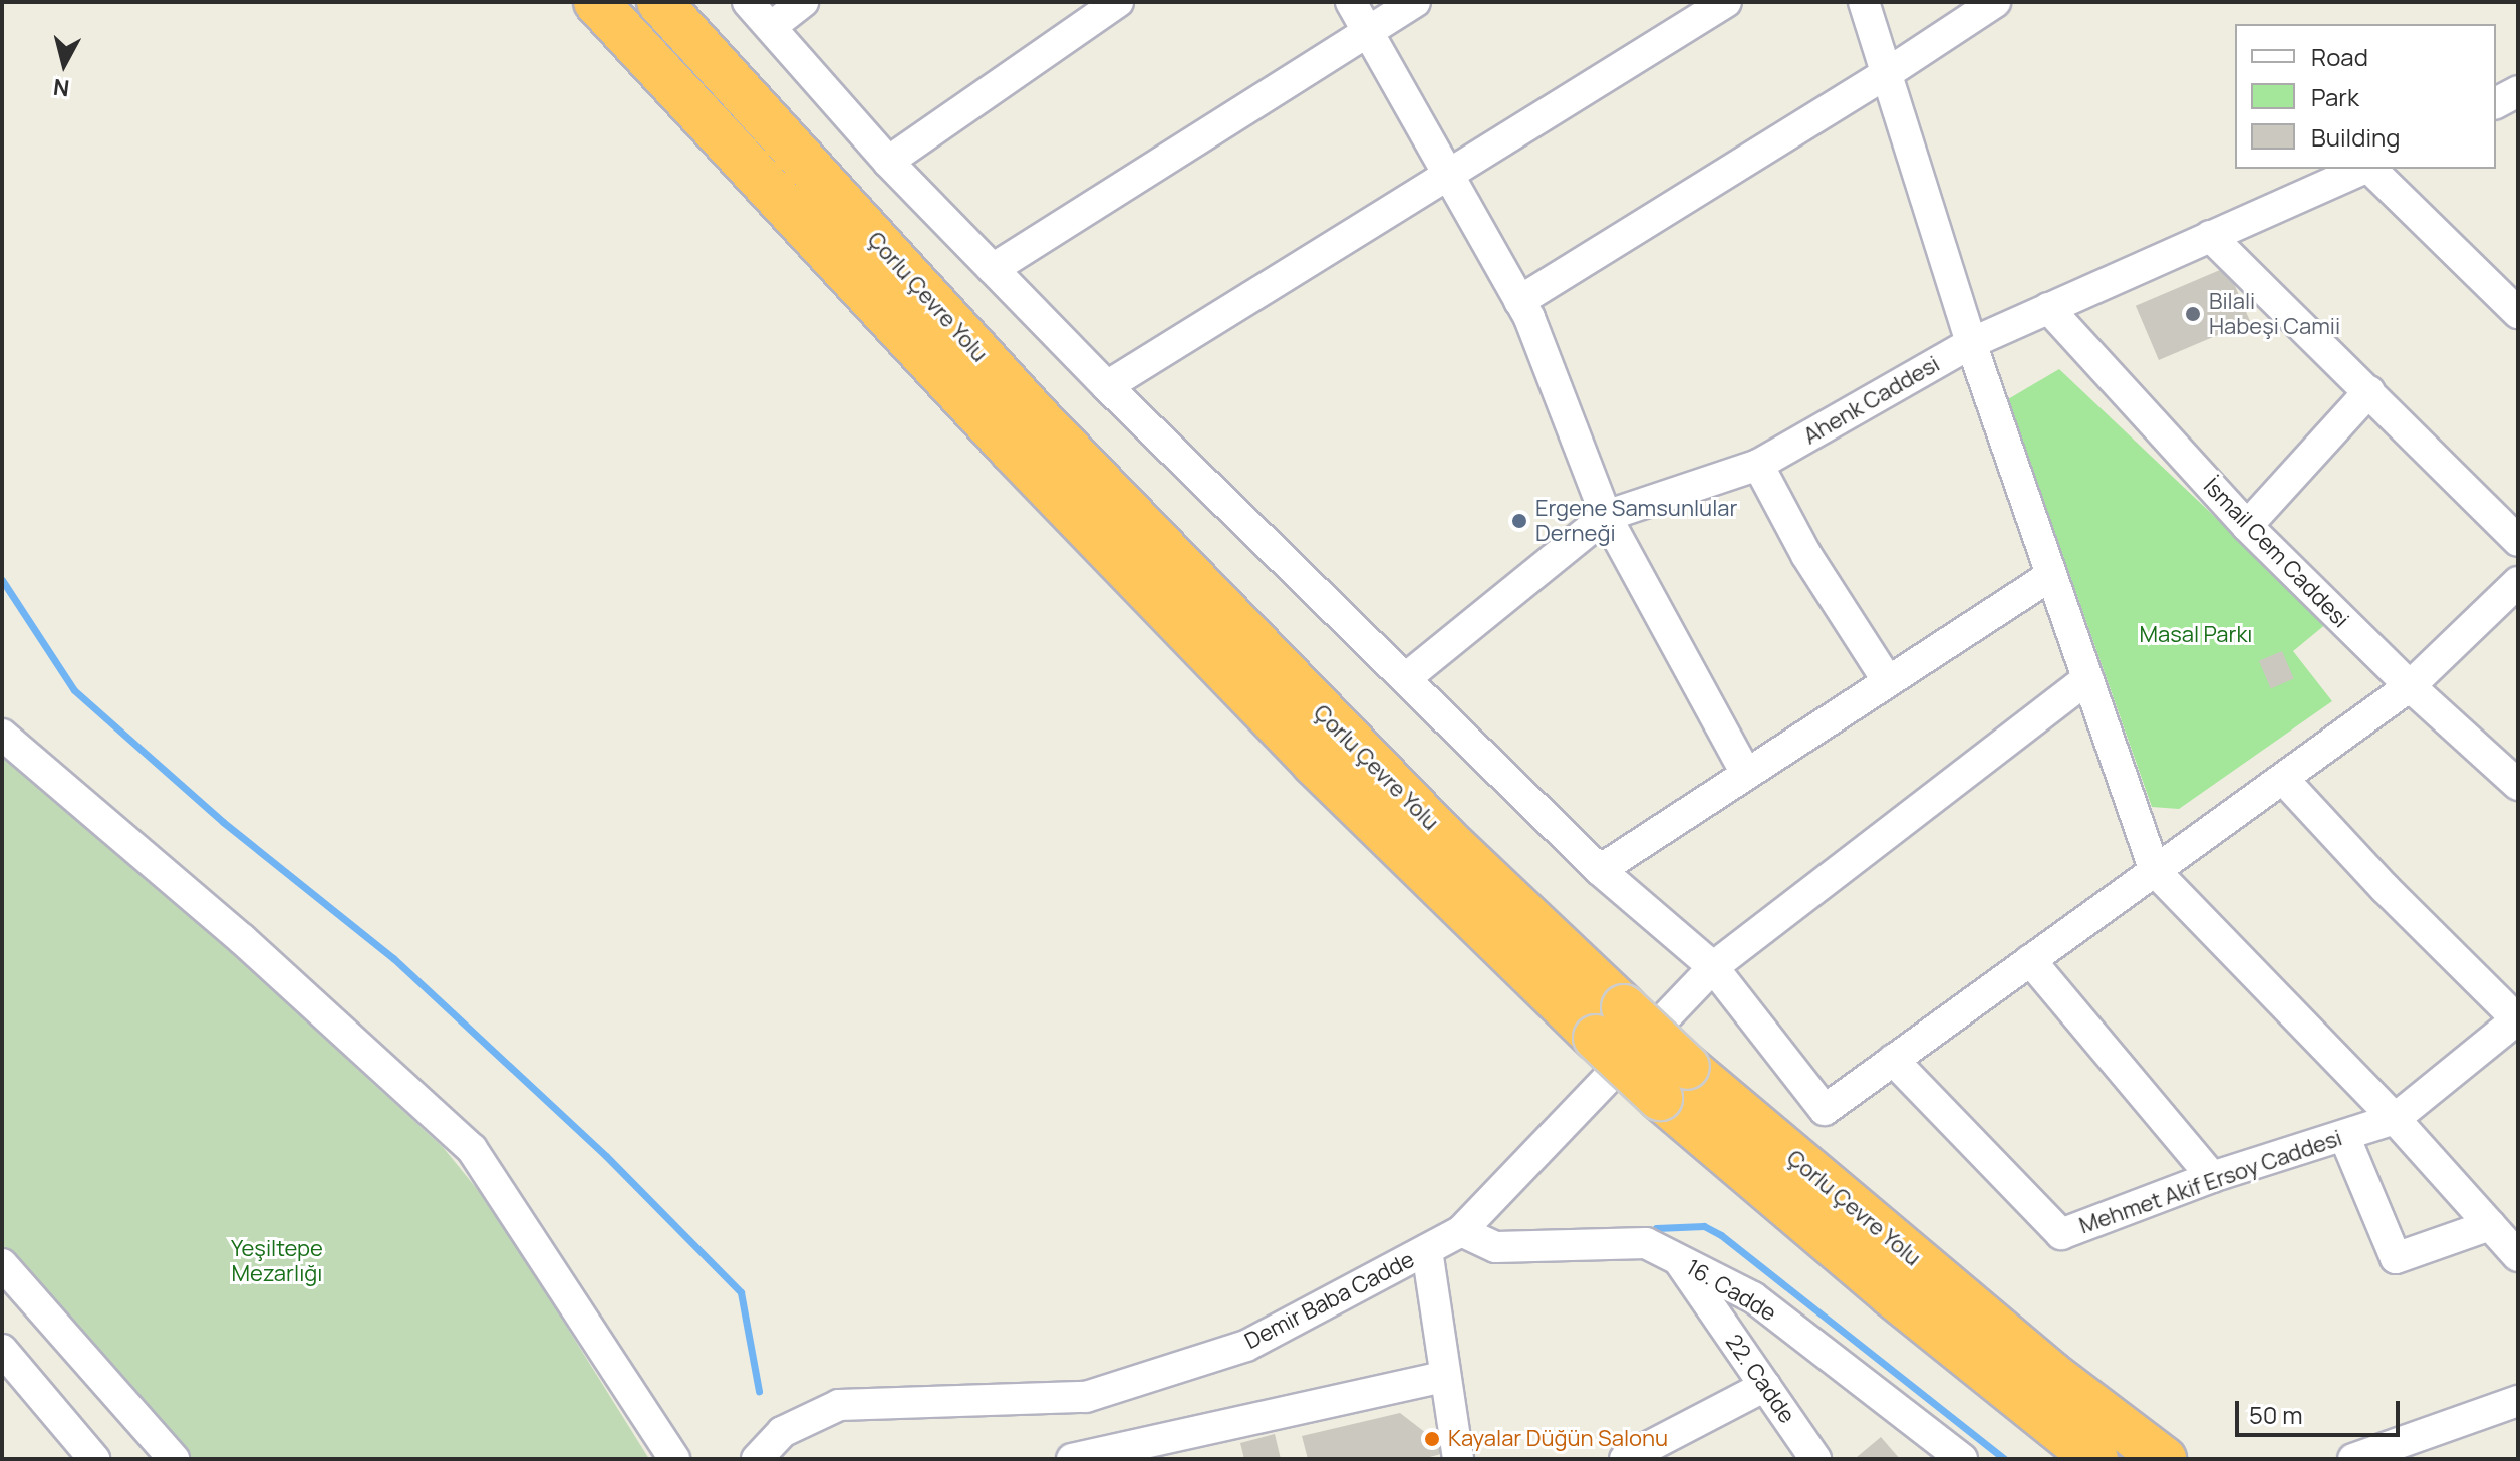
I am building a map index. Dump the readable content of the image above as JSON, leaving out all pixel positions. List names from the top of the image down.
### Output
{
  "streets": {
    "highway": ["Çorlu Çevre Yolu"],
    "street": [
      "Ahenk Caddesi",
      "İsmail Cem Caddesi",
      "Mehmet Akif Ersoy Caddesi",
      "16. Cadde",
      "Demir Baba Cadde",
      "22. Cadde"
    ]
  },
  "crossings": [
    ["Ahenk Caddesi", "İsmail Cem Caddesi"],
    ["16. Cadde", "Demir Baba Cadde"],
    ["16. Cadde", "22. Cadde"]
  ],
  "parks": ["Masal Parkı", "Yeşiltepe Mezarlığı"],
  "places": ["Bilali Habeşi Camii", "Ergene Samsunlular Derneği", "Kayalar Düğün Salonu"],
  "legend": ["Road", "Park", "Building"],
  "scale_bar": "50 m",
  "north": "bottom"
}
